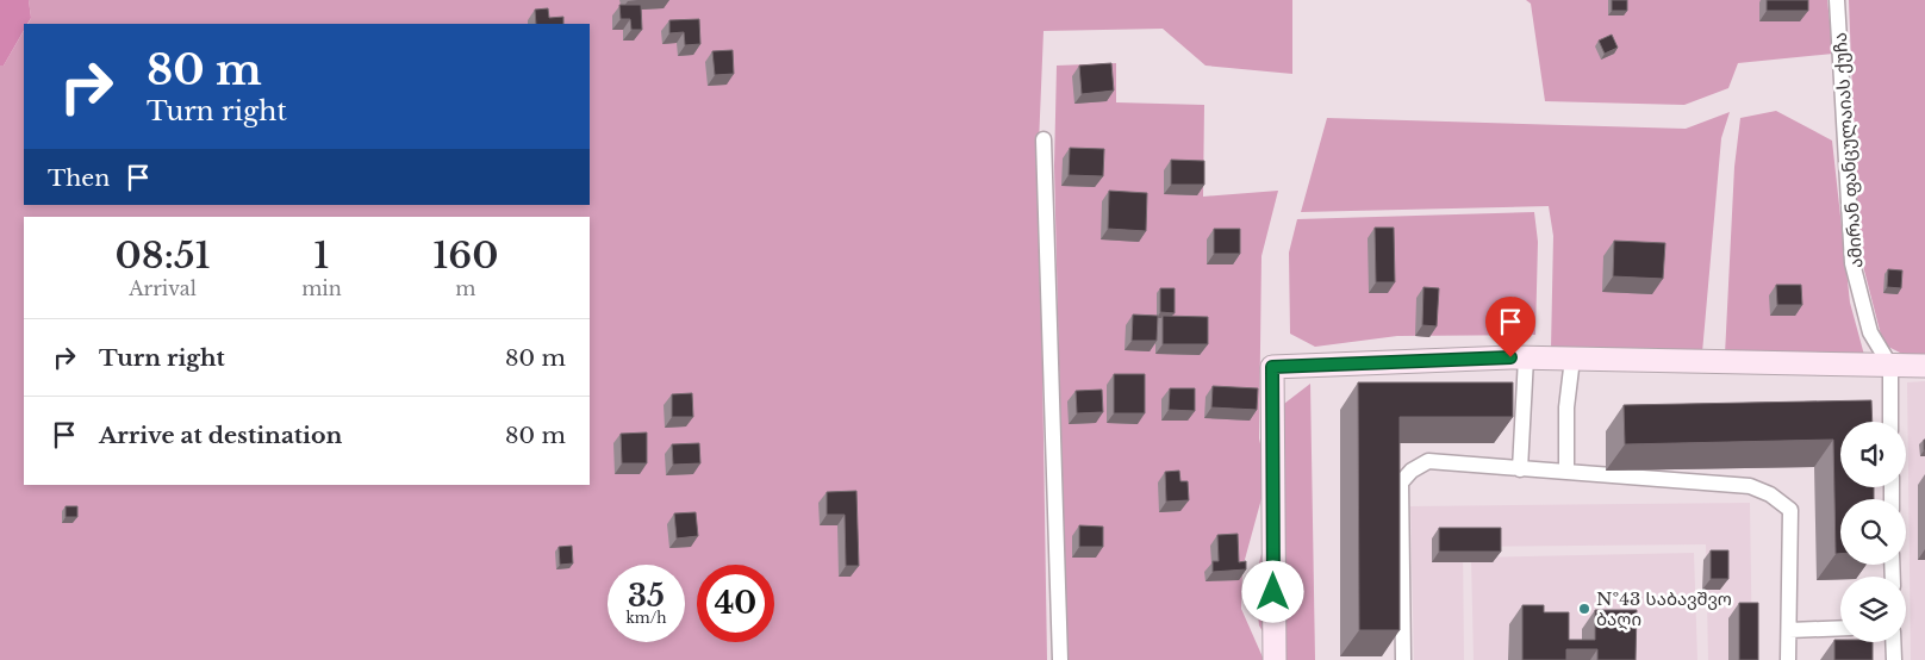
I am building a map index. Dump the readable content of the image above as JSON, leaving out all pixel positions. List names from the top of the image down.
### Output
{
  "streets": {
    "street": ["ამირან ფანცულაიას ქუჩა"]
  },
  "places": ["№43 საბავშვო ბაღი"],
  "page": {
    "turn": ["80 m", "Turn right"],
    "then": "Then",
    "eta": [
      "08:51",
      "Arrival",
      "1",
      "min",
      "160",
      "m"
    ],
    "list": [
      {
        "name": "Turn right",
        "value": "80 m"
      },
      {
        "name": "Arrive at destination",
        "value": "80 m"
      }
    ],
    "speed": "35 km/h",
    "limit": "40"
  }
}
